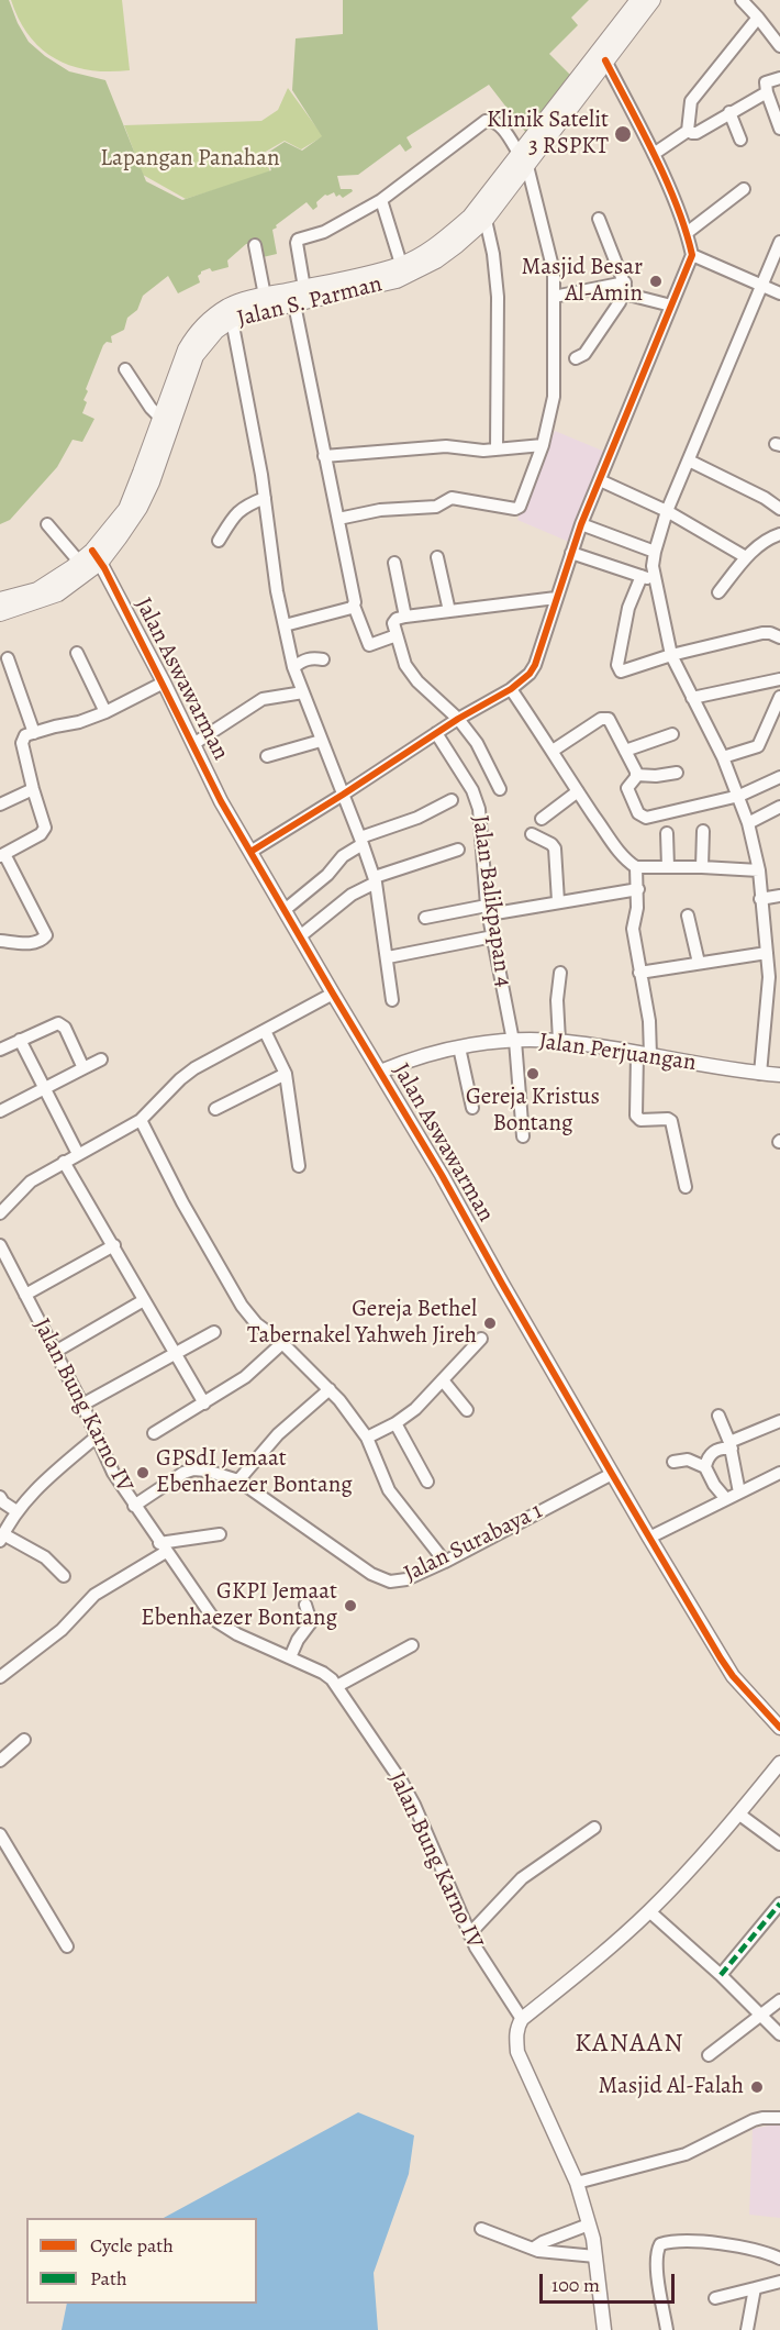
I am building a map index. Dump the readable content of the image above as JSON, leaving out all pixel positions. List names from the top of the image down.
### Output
{
  "streets": {
    "main road": ["Jalan S. Parman"],
    "street": [
      "Jalan Aswawarman",
      "Jalan Balikpapan 4",
      "Jalan Perjuangan",
      "Jalan Bung Karno IV",
      "Jalan Surabaya 1"
    ]
  },
  "crossings": [
    ["Jalan S. Parman", "Jalan Aswawarman"],
    ["Jalan Aswawarman", "Jalan Perjuangan"],
    ["Jalan Aswawarman", "Jalan Surabaya 1"],
    ["Jalan Balikpapan 4", "Jalan Perjuangan"],
    ["Jalan Bung Karno IV", "Jalan Surabaya 1"]
  ],
  "districts": ["KANAAN"],
  "parks": ["Lapangan Panahan"],
  "places": [
    "Klinik Satelit 3 RSPKT",
    "Masjid Besar Al-Amin",
    "Gereja Kristus Bontang",
    "Gereja Bethel Tabernakel Yahweh Jireh",
    "GPSdI Jemaat Ebenhaezer Bontang",
    "GKPI Jemaat Ebenhaezer Bontang",
    "Masjid Al-Falah"
  ],
  "legend": ["Cycle path", "Path"],
  "scale_bar": "100 m"
}
